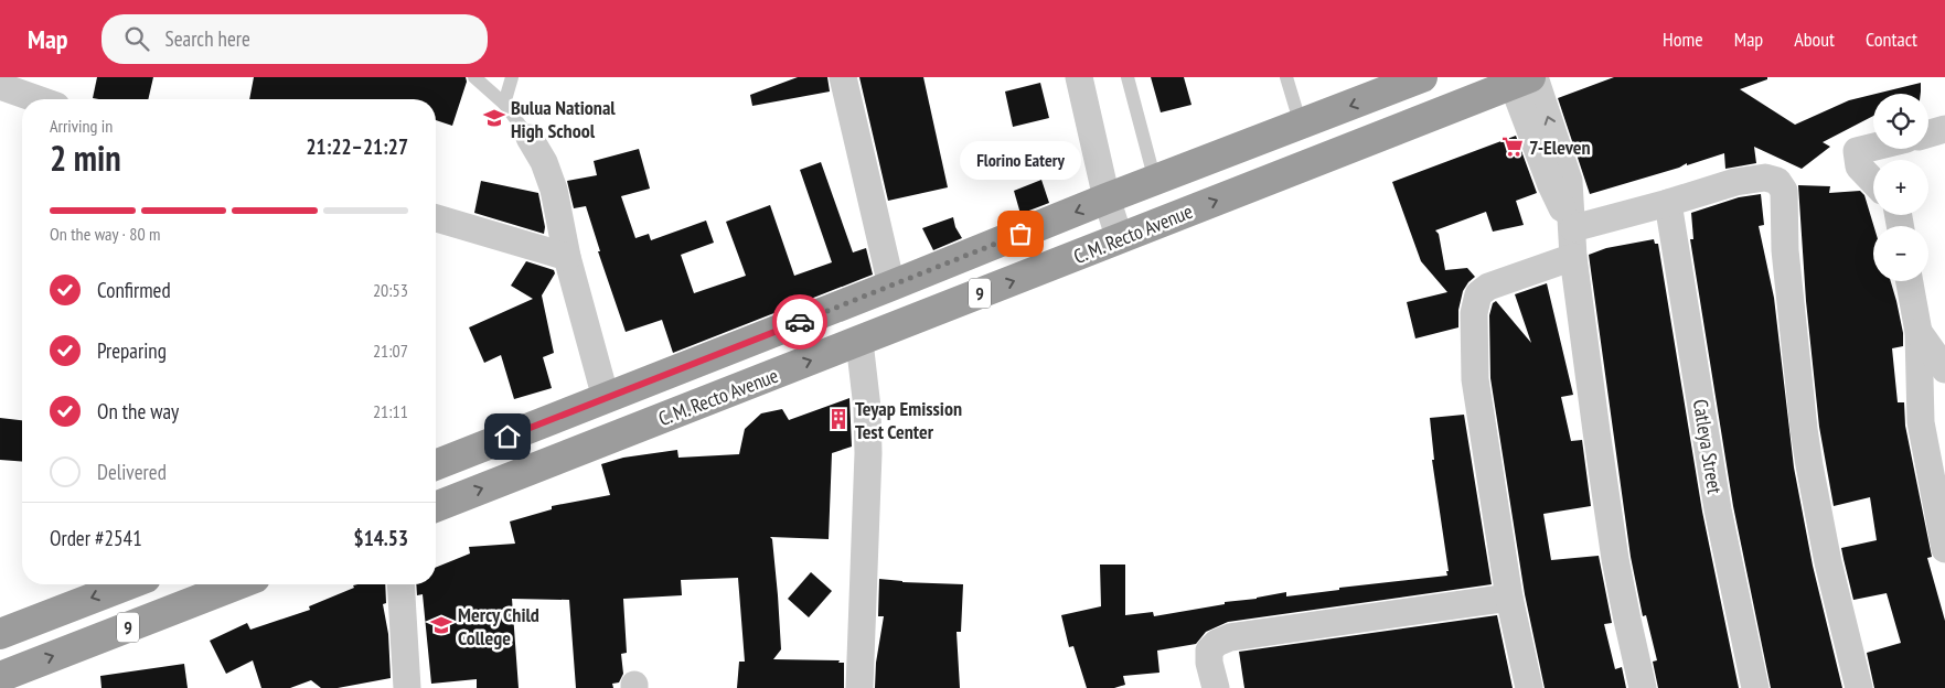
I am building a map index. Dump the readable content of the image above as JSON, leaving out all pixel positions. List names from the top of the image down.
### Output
{
  "streets": {
    "highway": ["C. M. Recto Avenue", "9"],
    "street": ["Catleya Street"]
  },
  "places": {
    "school or university": ["Bulua National High School", "Mercy Child College"],
    "supermarket": ["7-Eleven"],
    "other": ["Florino Eatery"],
    "building": ["Teyap Emission Test Center"]
  },
  "page": {
    "header": "Map",
    "search": "Search here",
    "nav": [
      "Home",
      "Map",
      "About",
      "Contact"
    ],
    "map_buttons": ["+", "−"],
    "heading": ["2 min", "Arriving in", "21:22–21:27"],
    "panel": ["Order #2541", "$14.53"],
    "bubble": "Florino Eatery",
    "bar": "On the way · 80 m",
    "list": [
      ["Confirmed", "20:53"],
      ["Preparing", "21:07"],
      ["On the way", "21:11"],
      "Delivered"
    ]
  }
}
